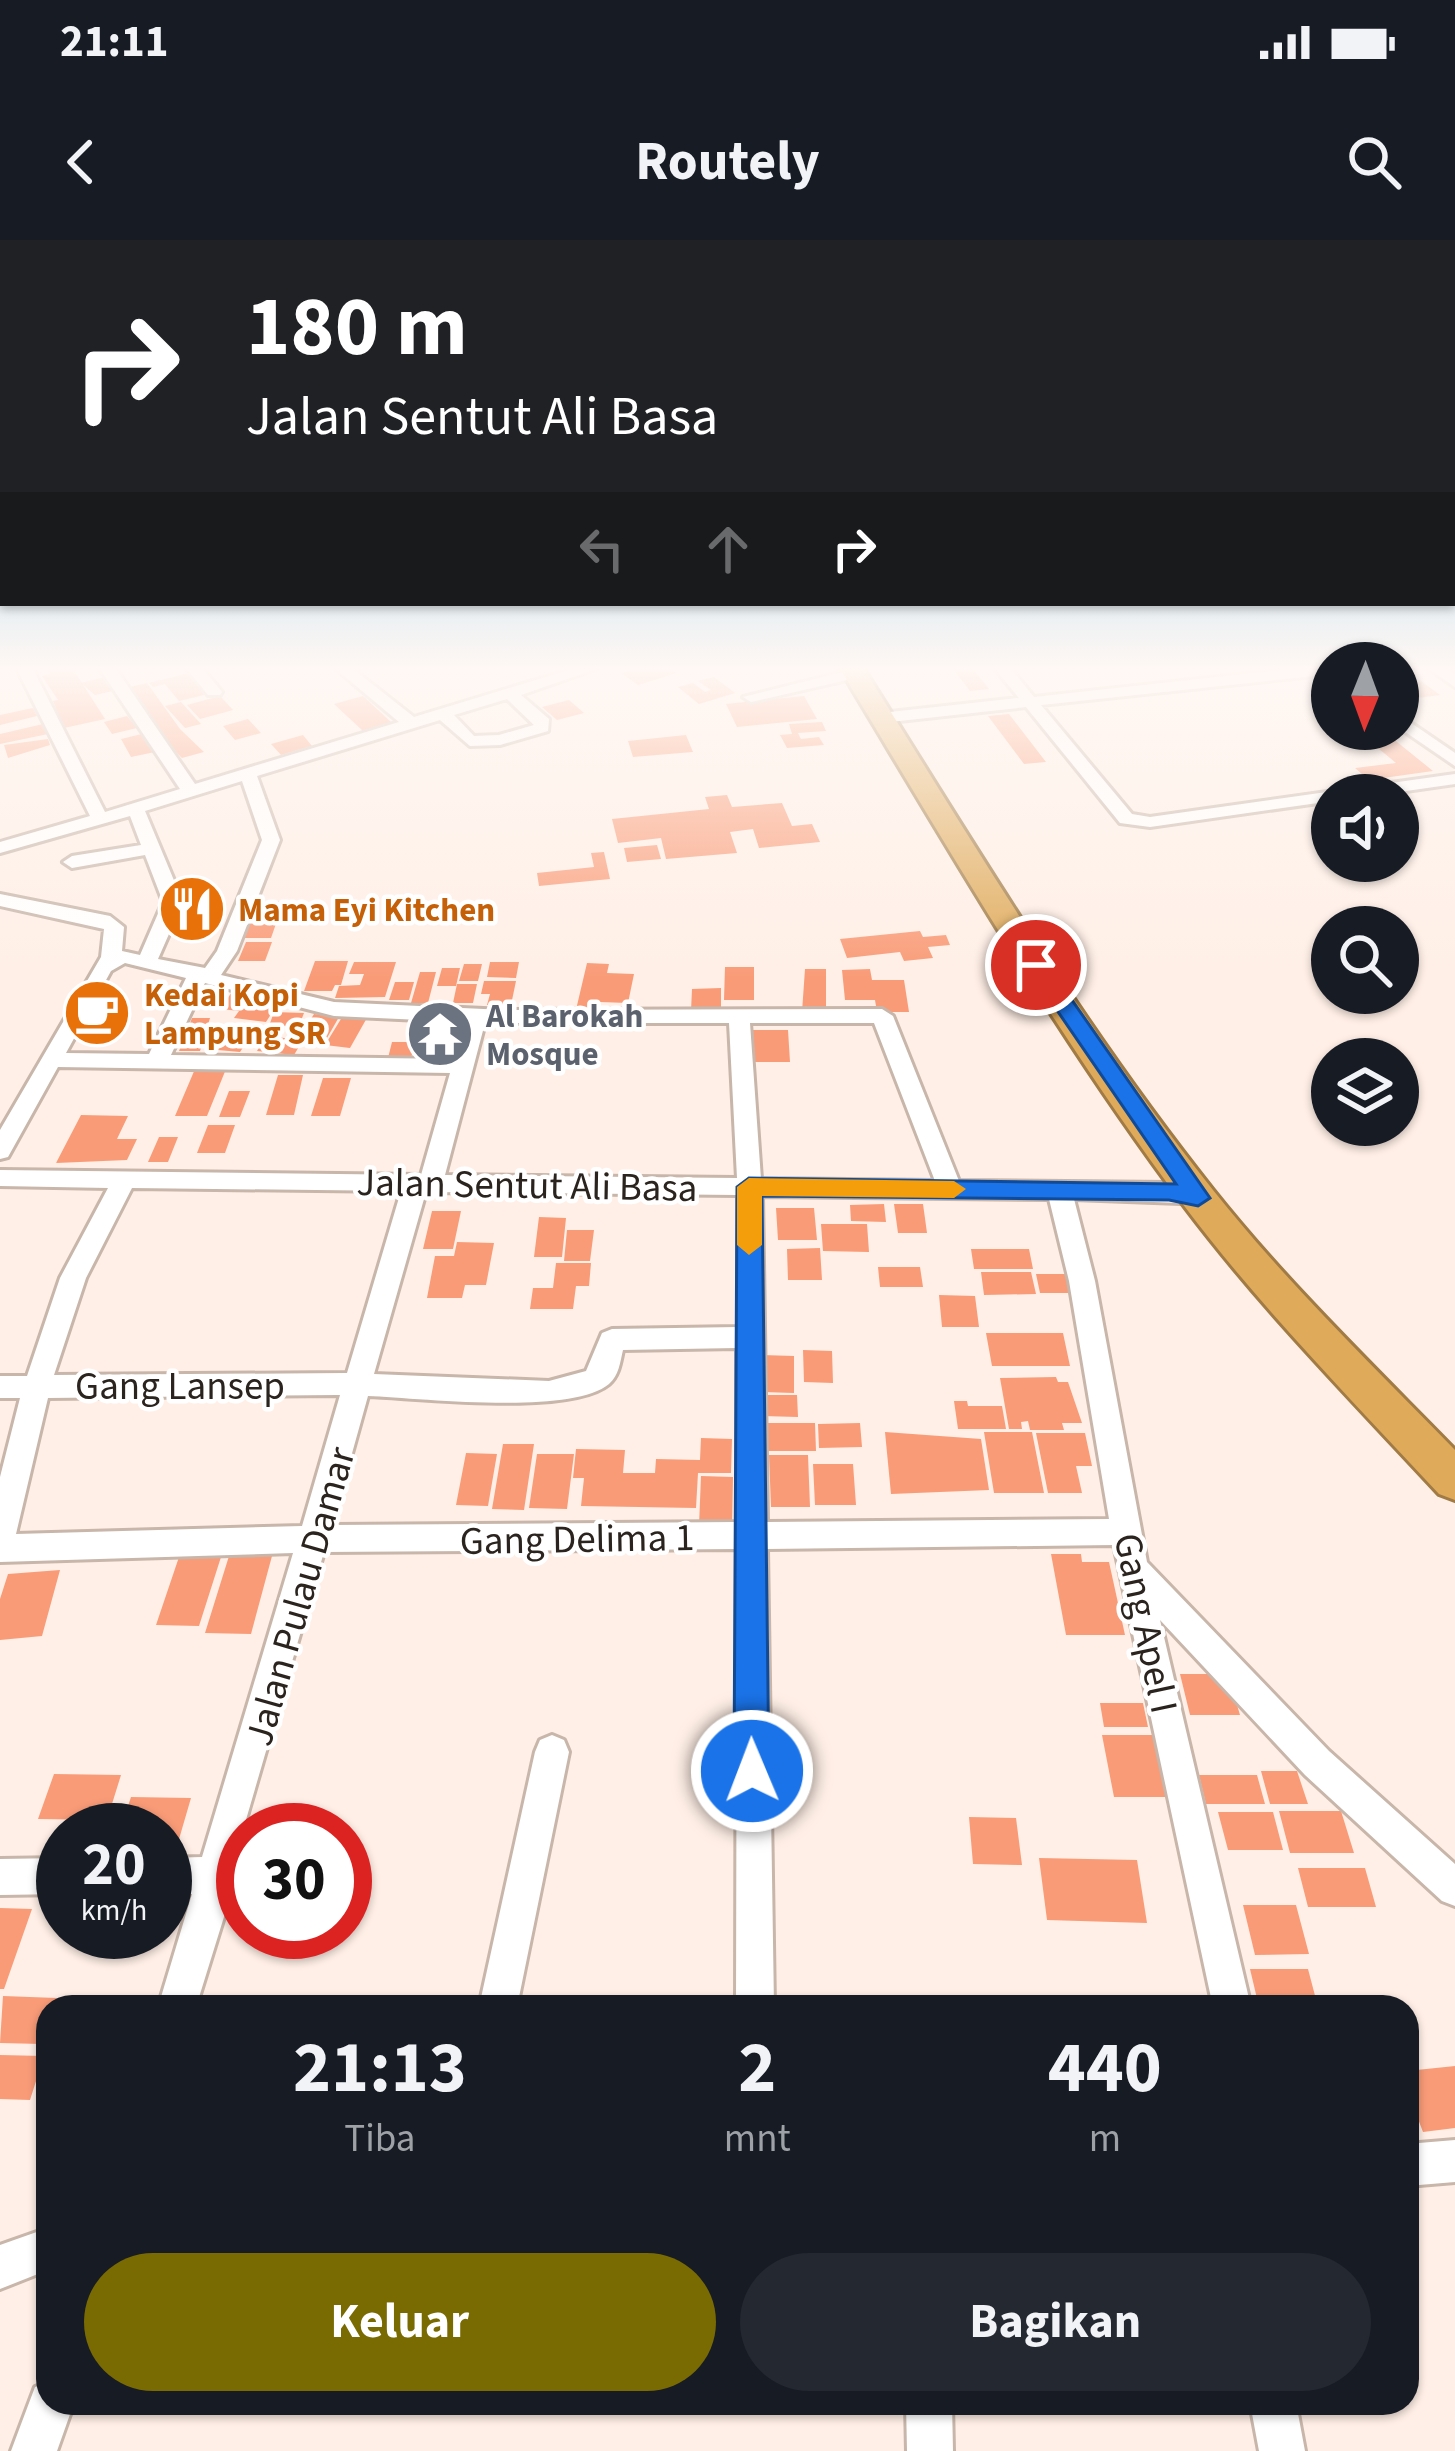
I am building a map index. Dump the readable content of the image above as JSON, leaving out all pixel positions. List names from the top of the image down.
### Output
{
  "streets": {
    "street": [
      "Jalan Sentut Ali Basa",
      "Gang Lansep",
      "Gang Delima 1",
      "Jalan Pulau Damar",
      "Gang Apel I"
    ]
  },
  "crossings": [
    ["Jalan Sentut Ali Basa", "Jalan Pulau Damar"],
    ["Jalan Sentut Ali Basa", "Gang Apel I"],
    ["Gang Lansep", "Jalan Pulau Damar"],
    ["Gang Delima 1", "Jalan Pulau Damar"],
    ["Gang Delima 1", "Gang Apel I"]
  ],
  "places": {
    "restaurant": ["Mama Eyi Kitchen"],
    "cafe": ["Kedai Kopi Lampung SR"],
    "temple": ["Al Barokah Mosque"]
  },
  "north": "bottom",
  "page": {
    "status": "21:11",
    "header": "Routely",
    "turn": ["180 m", "Jalan Sentut Ali Basa"],
    "speed": "20 km/h",
    "limit": "30",
    "eta": [
      "21:13",
      "Tiba",
      "2",
      "mnt",
      "440",
      "m"
    ],
    "buttons": ["Keluar", "Bagikan"]
  }
}
